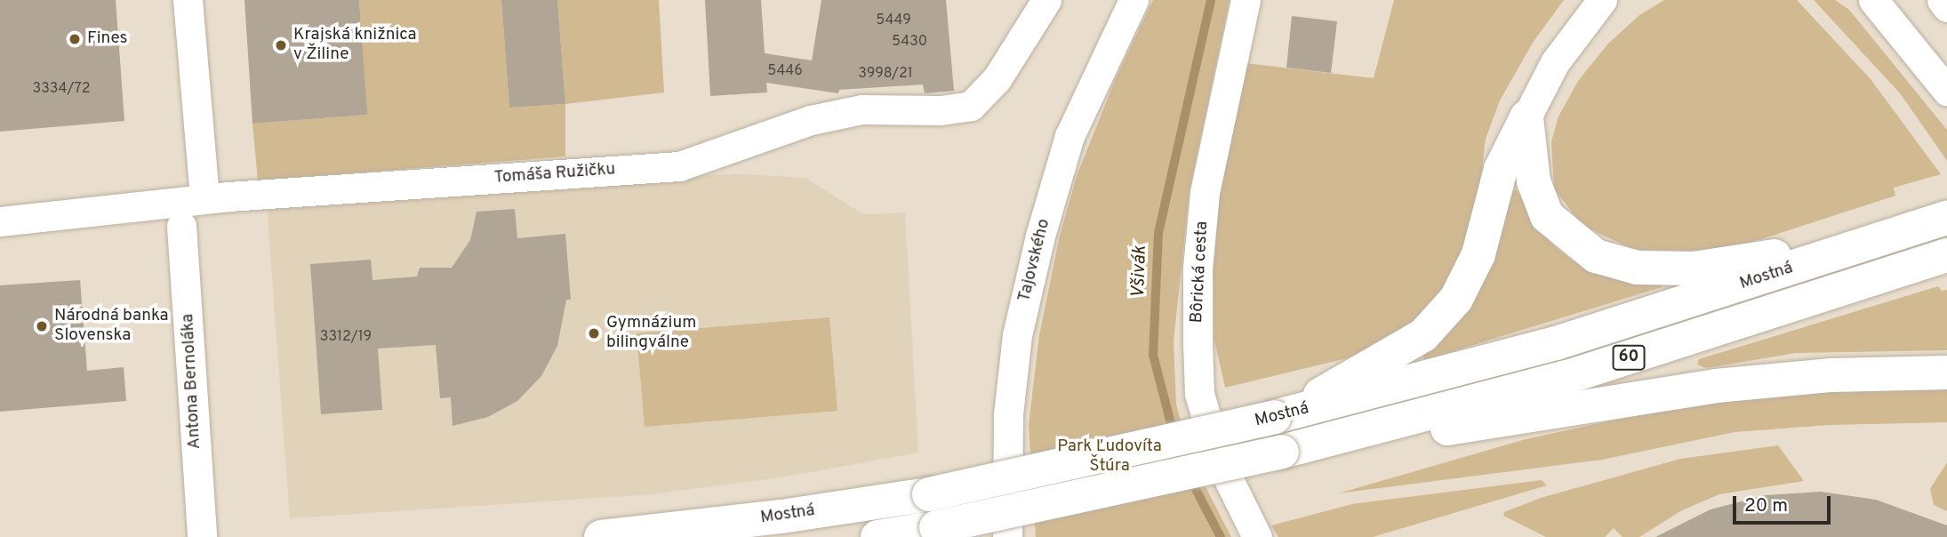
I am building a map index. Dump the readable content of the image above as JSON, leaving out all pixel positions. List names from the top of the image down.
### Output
{
  "streets": {
    "main road": ["Mostná", "60"],
    "street": [
      "Tomáša Ružičku",
      "Tajovského",
      "Bôrická cesta",
      "Antona Bernoláka"
    ]
  },
  "water": ["Všivák"],
  "parks": ["Park Ľudovíta Štúra"],
  "places": [
    "Fines",
    "Krajská knižnica v Žiline",
    "Národná banka Slovenska",
    "Gymnázium bilingválne"
  ],
  "house_numbers": [
    "5449",
    "5430",
    "5446",
    "3998/21",
    "3334/72",
    "3312/19"
  ],
  "scale_bar": "20 m"
}
